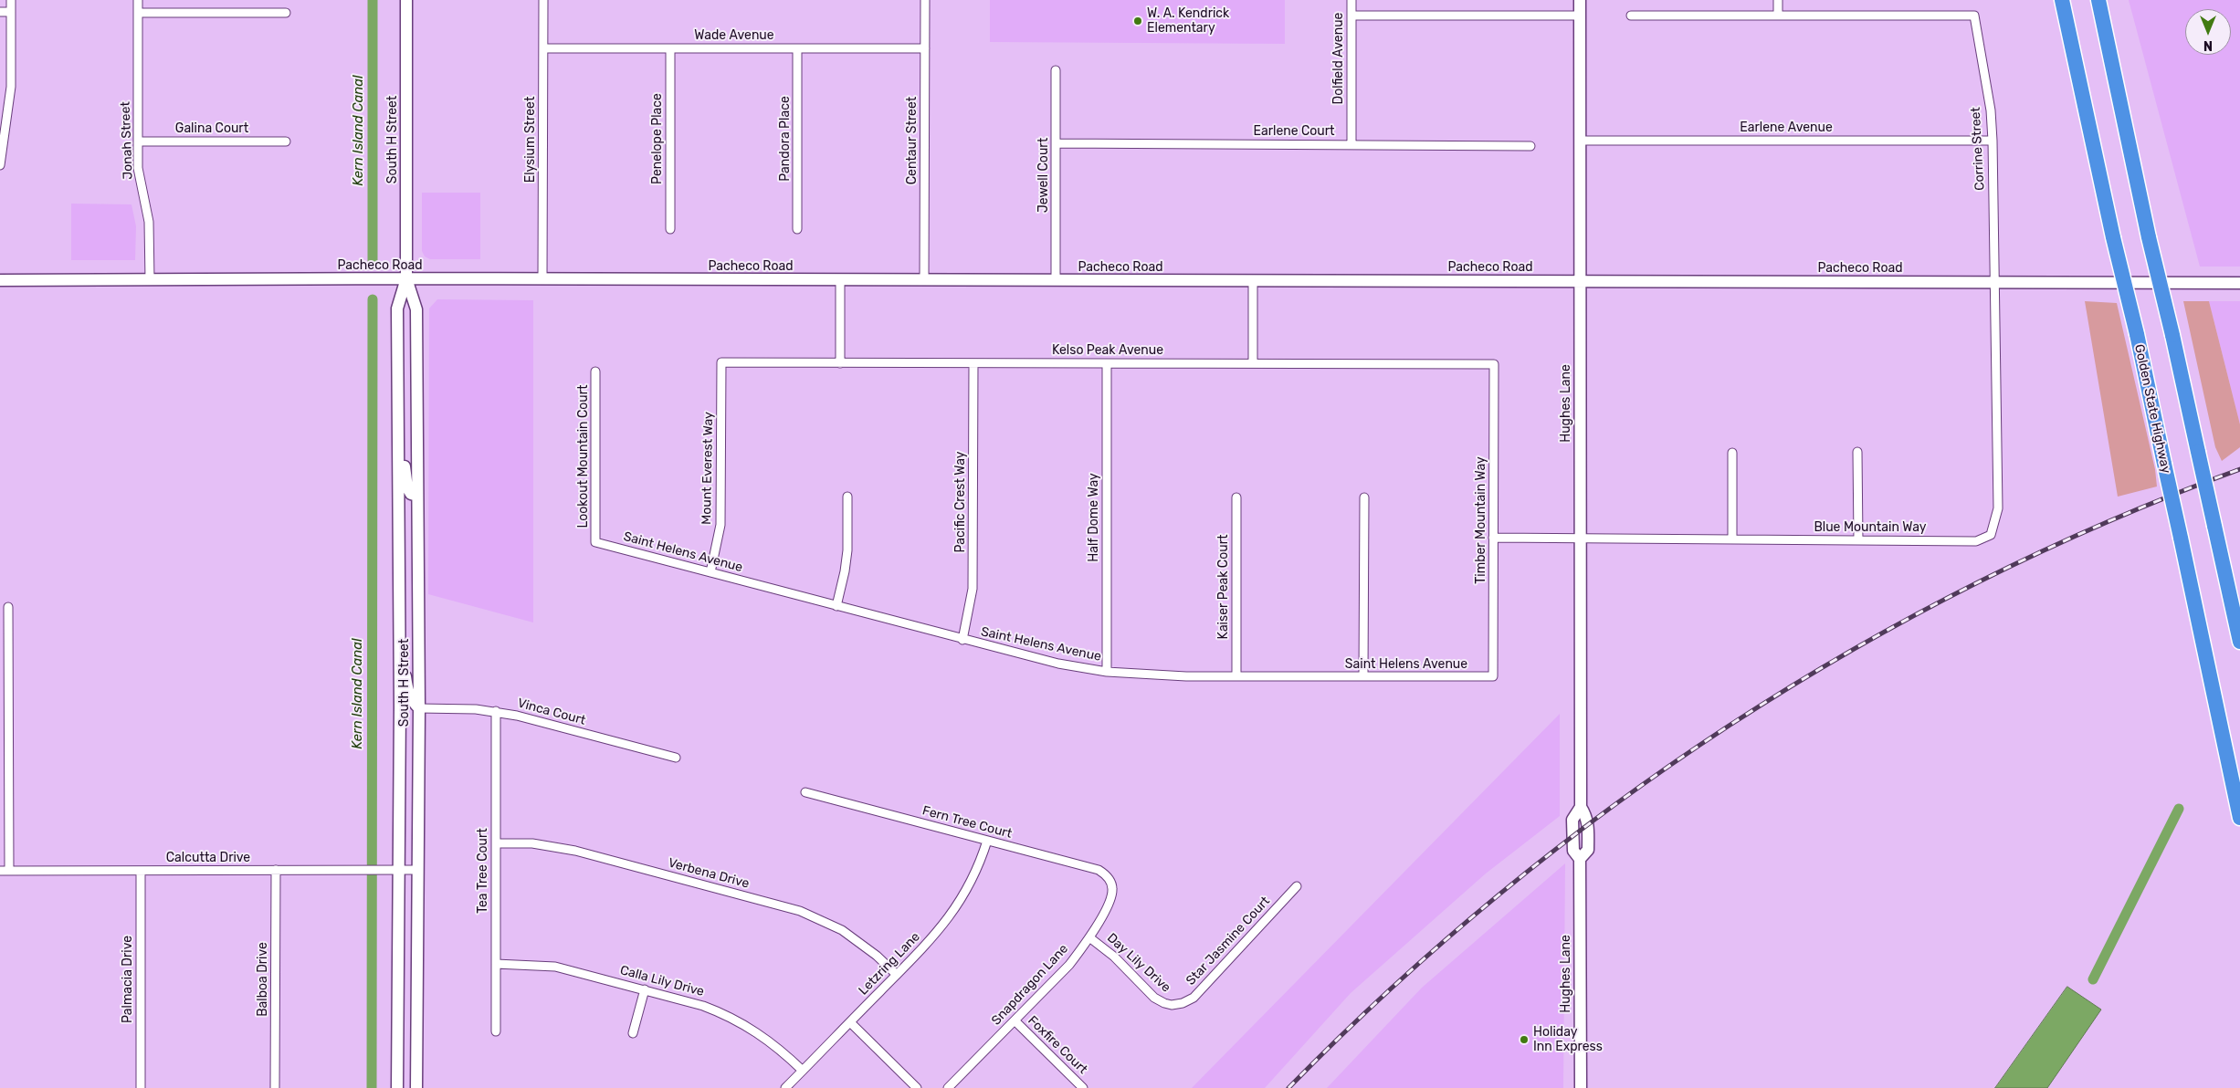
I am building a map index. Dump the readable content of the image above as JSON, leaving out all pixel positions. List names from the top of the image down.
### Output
{
  "streets": {
    "highway": ["Golden State Highway"],
    "street": [
      "Wade Avenue",
      "Dolfield Avenue",
      "Earlene Avenue",
      "Galina Court",
      "Earlene Court",
      "Penelope Place",
      "Pandora Place",
      "South H Street",
      "Elysium Street",
      "Jonah Street",
      "Centaur Street",
      "Corrine Street",
      "Jewell Court",
      "Pacheco Road",
      "Kelso Peak Avenue",
      "Hughes Lane",
      "Lookout Mountain Court",
      "Mount Everest Way",
      "Pacific Crest Way",
      "Half Dome Way",
      "Timber Mountain Way",
      "Blue Mountain Way",
      "Saint Helens Avenue",
      "Kaiser Peak Court",
      "Vinca Court",
      "Fern Tree Court",
      "Calcutta Drive",
      "Tea Tree Court",
      "Verbena Drive",
      "Star Jasmine Court",
      "Day Lily Drive",
      "Letzring Lane",
      "Palmacia Drive",
      "Balboa Drive",
      "Calla Lily Drive",
      "Snapdragon Lane",
      "Foxfire Court"
    ]
  },
  "crossings": [
    ["Wade Avenue", "Penelope Place"],
    ["Wade Avenue", "Pandora Place"],
    ["Wade Avenue", "Elysium Street"],
    ["Wade Avenue", "Centaur Street"],
    ["Dolfield Avenue", "Earlene Court"],
    ["Earlene Avenue", "Corrine Street"],
    ["Earlene Avenue", "Hughes Lane"],
    ["Galina Court", "Jonah Street"],
    ["Earlene Court", "Jewell Court"],
    ["South H Street", "Pacheco Road"],
    ["South H Street", "Vinca Court"],
    ["South H Street", "Calcutta Drive"],
    ["Elysium Street", "Pacheco Road"],
    ["Jonah Street", "Pacheco Road"],
    ["Centaur Street", "Pacheco Road"],
    ["Corrine Street", "Pacheco Road"],
    ["Corrine Street", "Blue Mountain Way"],
    ["Jewell Court", "Pacheco Road"],
    ["Pacheco Road", "Hughes Lane"],
    ["Pacheco Road", "Blue Mountain Way"],
    ["Kelso Peak Avenue", "Mount Everest Way"],
    ["Kelso Peak Avenue", "Pacific Crest Way"],
    ["Kelso Peak Avenue", "Half Dome Way"],
    ["Kelso Peak Avenue", "Timber Mountain Way"],
    ["Hughes Lane", "Blue Mountain Way"],
    ["Lookout Mountain Court", "Saint Helens Avenue"],
    ["Mount Everest Way", "Saint Helens Avenue"],
    ["Pacific Crest Way", "Saint Helens Avenue"],
    ["Half Dome Way", "Saint Helens Avenue"],
    ["Timber Mountain Way", "Blue Mountain Way"],
    ["Timber Mountain Way", "Saint Helens Avenue"],
    ["Saint Helens Avenue", "Kaiser Peak Court"],
    ["Vinca Court", "Tea Tree Court"],
    ["Fern Tree Court", "Letzring Lane"],
    ["Fern Tree Court", "Snapdragon Lane"],
    ["Calcutta Drive", "Palmacia Drive"],
    ["Calcutta Drive", "Balboa Drive"],
    ["Tea Tree Court", "Verbena Drive"],
    ["Tea Tree Court", "Calla Lily Drive"],
    ["Verbena Drive", "Letzring Lane"],
    ["Star Jasmine Court", "Day Lily Drive"],
    ["Day Lily Drive", "Snapdragon Lane"],
    ["Letzring Lane", "Calla Lily Drive"],
    ["Snapdragon Lane", "Foxfire Court"]
  ],
  "water": ["Kern Island Canal"],
  "places": ["W. A. Kendrick Elementary", "Holiday Inn Express"],
  "north": "bottom"
}
